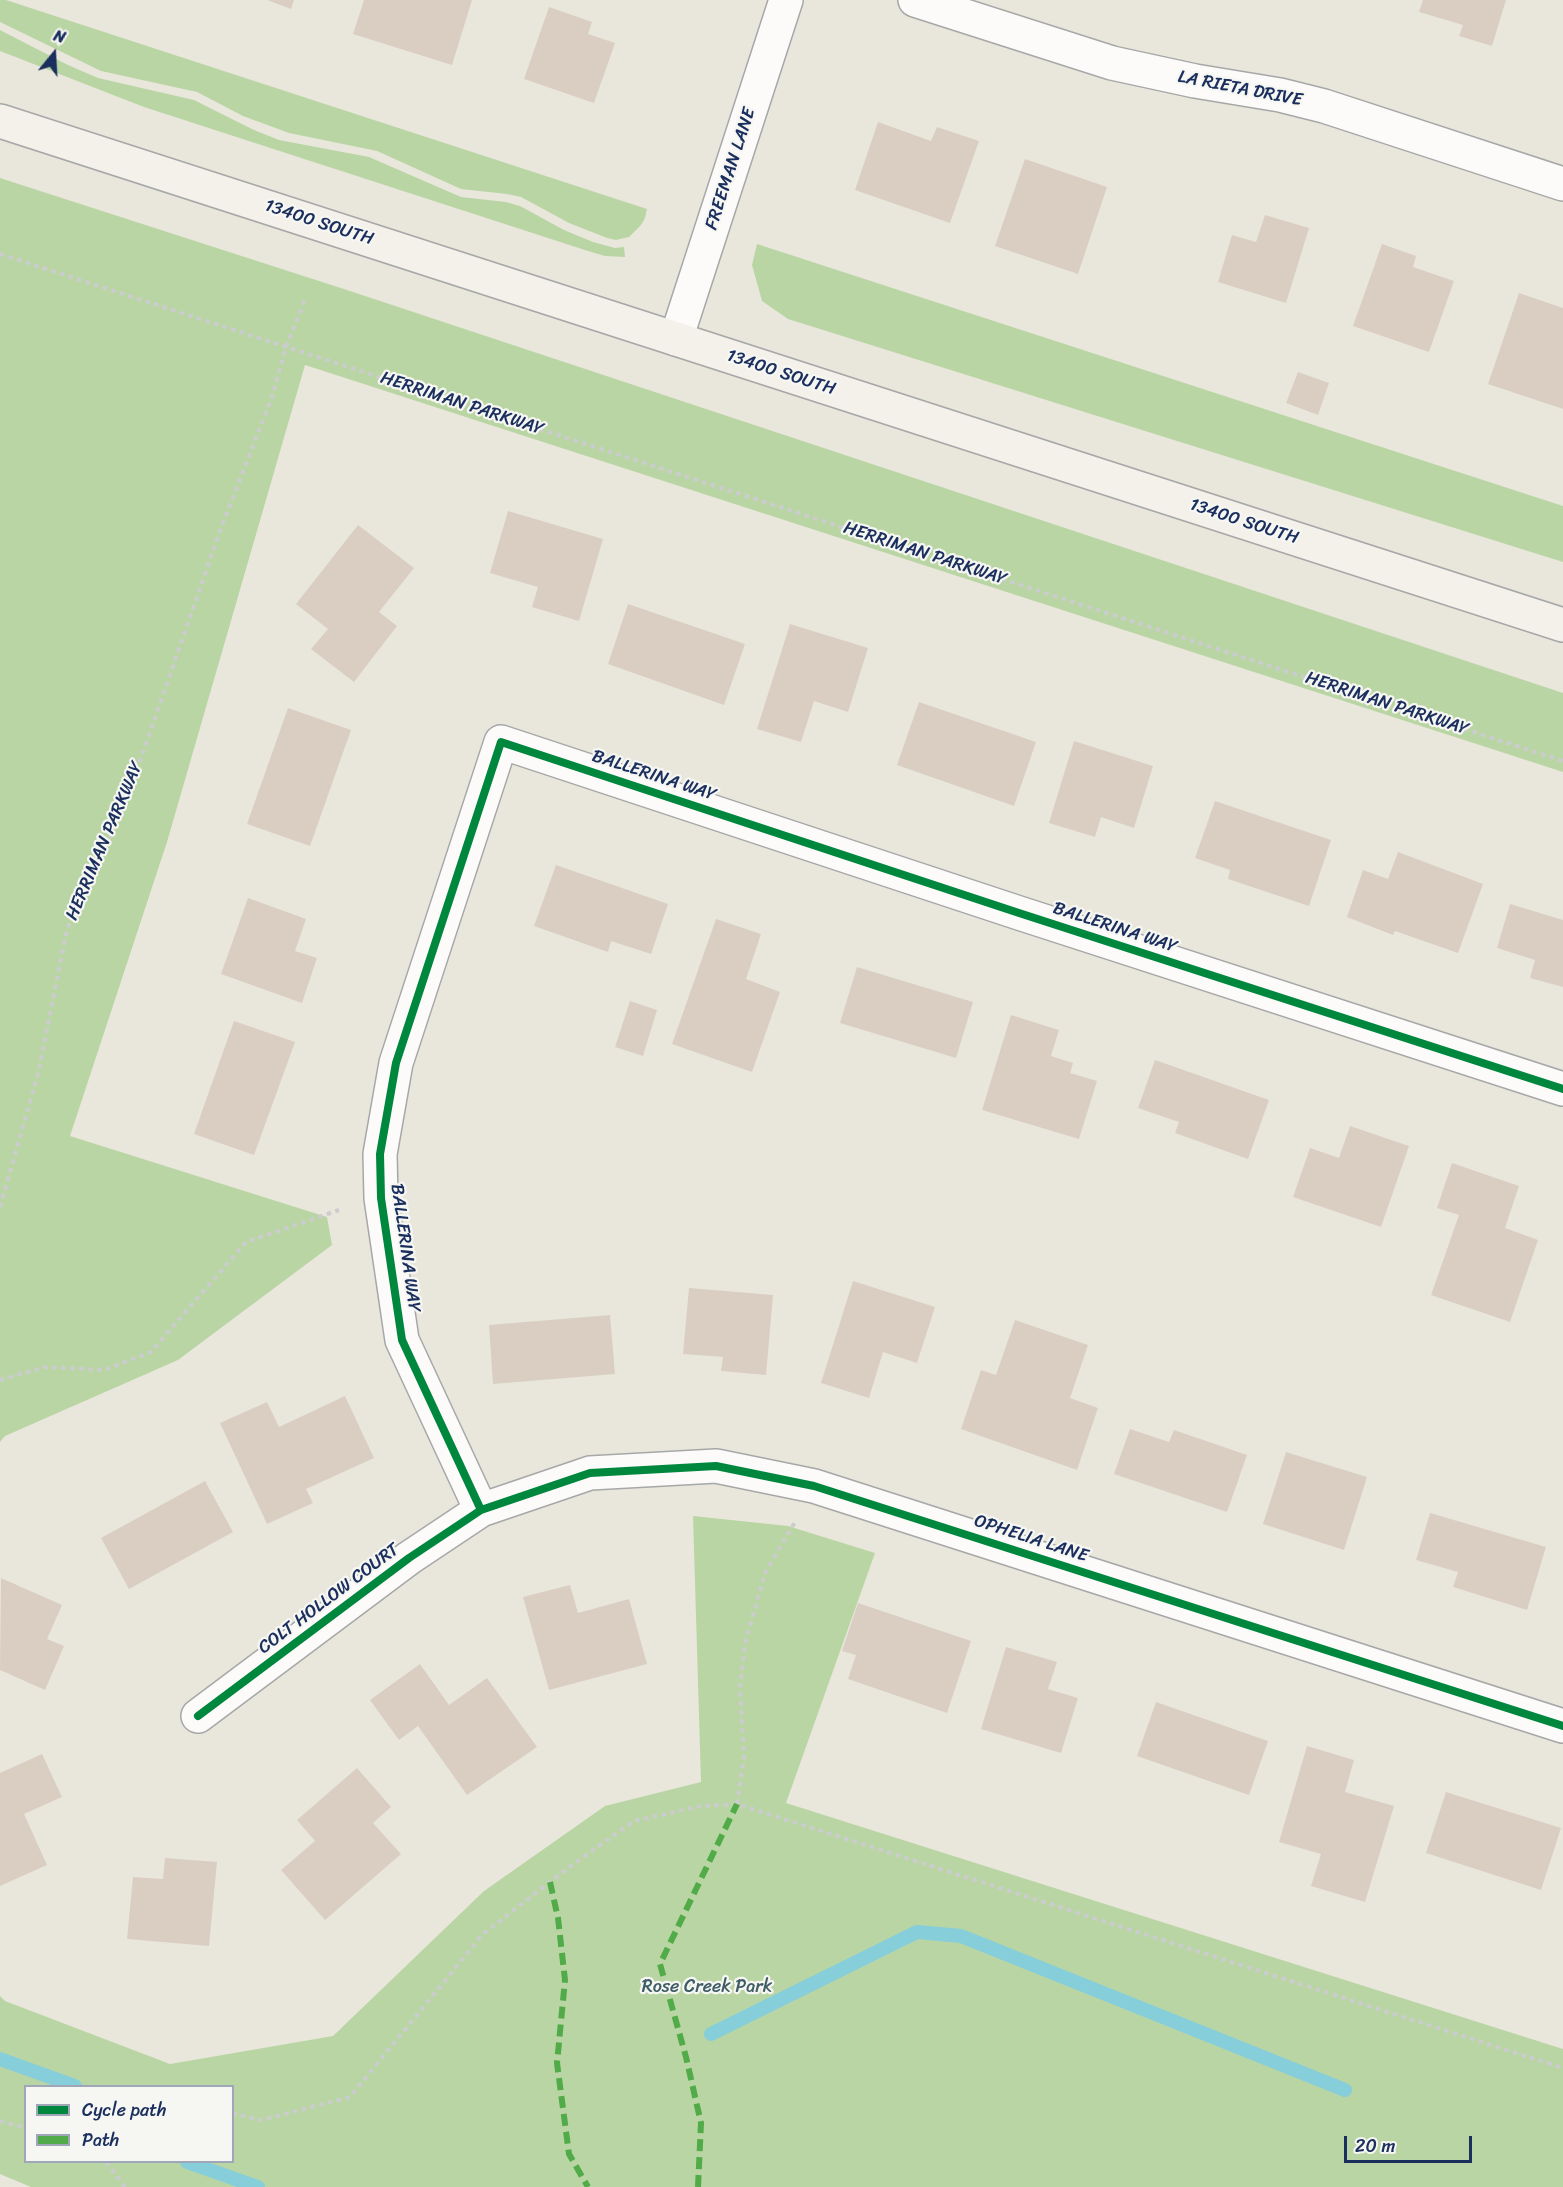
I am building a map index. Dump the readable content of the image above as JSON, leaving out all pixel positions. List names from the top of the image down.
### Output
{
  "streets": {
    "main road": ["13400 SOUTH"],
    "street": [
      "LA RIETA DRIVE",
      "FREEMAN LANE",
      "BALLERINA WAY",
      "OPHELIA LANE",
      "COLT HOLLOW COURT"
    ],
    "path": ["HERRIMAN PARKWAY"]
  },
  "crossings": [
    ["FREEMAN LANE", "13400 SOUTH"],
    ["BALLERINA WAY", "OPHELIA LANE"],
    ["BALLERINA WAY", "COLT HOLLOW COURT"],
    ["OPHELIA LANE", "COLT HOLLOW COURT"]
  ],
  "parks": ["Rose Creek Park"],
  "legend": ["Cycle path", "Path"],
  "scale_bar": "20 m",
  "north": "top"
}
